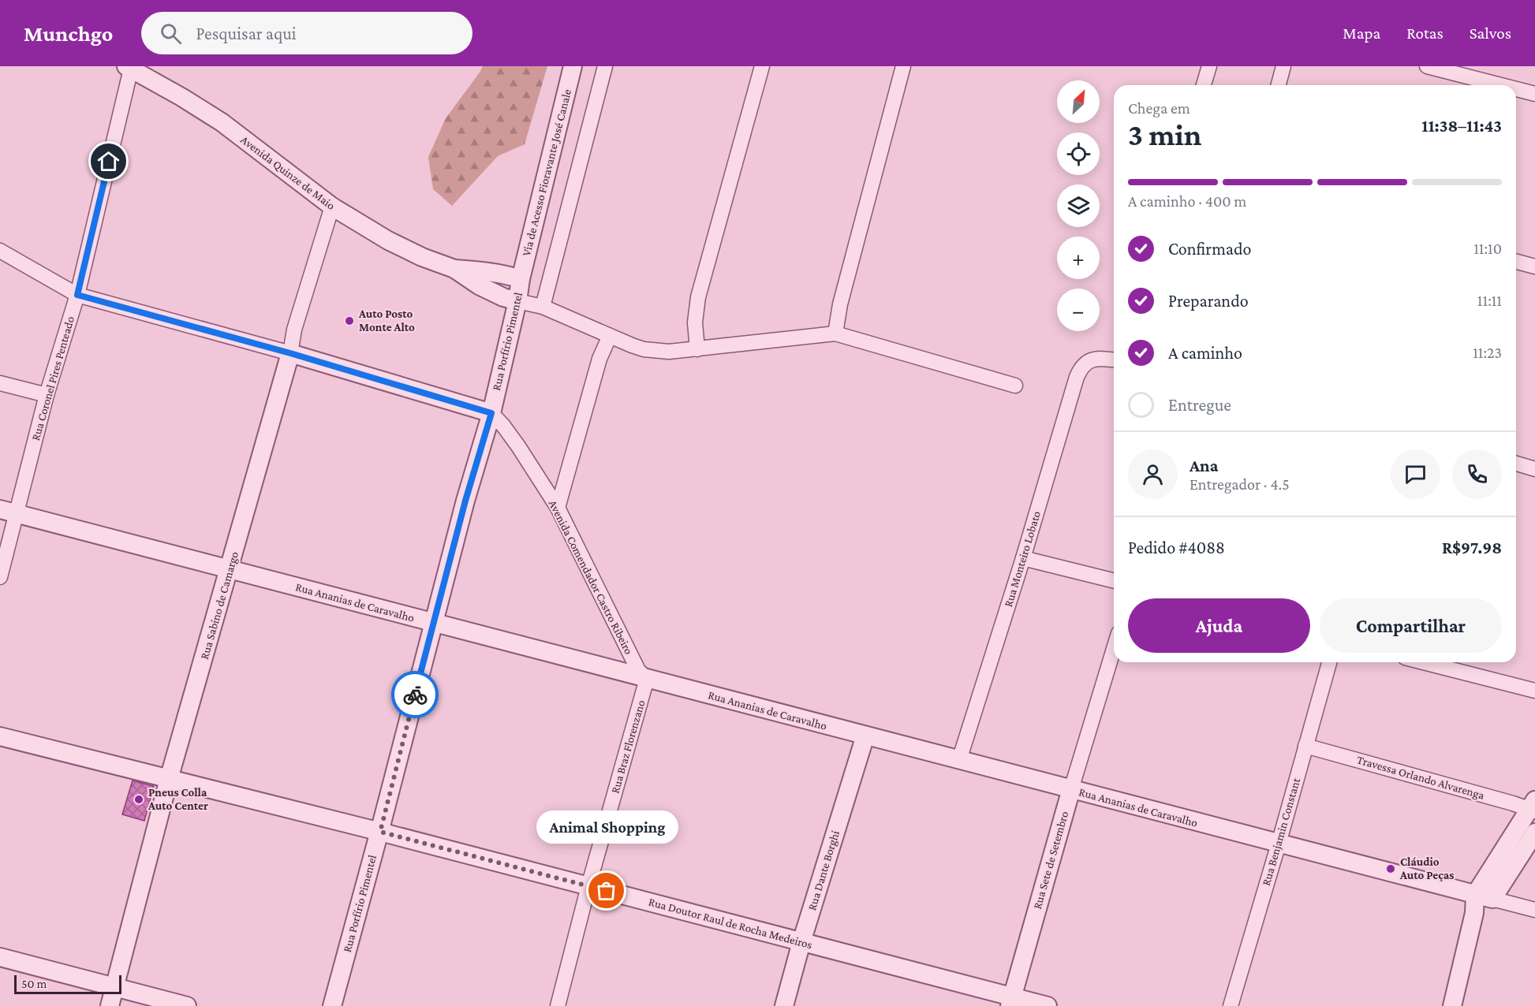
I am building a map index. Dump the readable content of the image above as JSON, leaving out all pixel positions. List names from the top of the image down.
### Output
{
  "streets": {
    "street": [
      "Avenida Quinze de Maio",
      "Via de Acesso Fioravante José Canale",
      "Rua Porfírio Pimentel",
      "Rua Coronel Pires Penteado",
      "Rua Monteiro Lobato",
      "Avenida Comendador Castro Ribeiro",
      "Rua Ananias de Caravalho",
      "Rua Sabino de Camargo",
      "Rua Braz Florenzano",
      "Travessa Orlando Alvarenga",
      "Rua Benjamin Constant",
      "Rua Sete de Setembro",
      "Rua Dante Borghi",
      "Rua Doutor Raul de Rocha Medeiros"
    ]
  },
  "crossings": [
    ["Avenida Quinze de Maio", "Rua Coronel Pires Penteado"],
    ["Avenida Quinze de Maio", "Rua Sabino de Camargo"],
    ["Via de Acesso Fioravante José Canale", "Rua Porfírio Pimentel"],
    ["Rua Porfírio Pimentel", "Avenida Comendador Castro Ribeiro"],
    ["Rua Porfírio Pimentel", "Rua Ananias de Caravalho"],
    ["Rua Porfírio Pimentel", "Rua Doutor Raul de Rocha Medeiros"],
    ["Rua Coronel Pires Penteado", "Rua Ananias de Caravalho"],
    ["Rua Monteiro Lobato", "Rua Ananias de Caravalho"],
    ["Avenida Comendador Castro Ribeiro", "Rua Ananias de Caravalho"],
    ["Avenida Comendador Castro Ribeiro", "Rua Braz Florenzano"],
    ["Rua Ananias de Caravalho", "Rua Sabino de Camargo"],
    ["Rua Ananias de Caravalho", "Rua Braz Florenzano"],
    ["Rua Ananias de Caravalho", "Rua Benjamin Constant"],
    ["Rua Ananias de Caravalho", "Rua Sete de Setembro"],
    ["Rua Ananias de Caravalho", "Rua Dante Borghi"],
    ["Rua Sabino de Camargo", "Rua Doutor Raul de Rocha Medeiros"],
    ["Rua Braz Florenzano", "Rua Doutor Raul de Rocha Medeiros"],
    ["Travessa Orlando Alvarenga", "Rua Benjamin Constant"],
    ["Rua Sete de Setembro", "Rua Doutor Raul de Rocha Medeiros"],
    ["Rua Dante Borghi", "Rua Doutor Raul de Rocha Medeiros"]
  ],
  "places": [
    "Auto Posto Monte Alto",
    "Pneus Colla Auto Center",
    "Cláudio Auto Peças",
    "Animal Shopping"
  ],
  "scale_bar": "50 m",
  "north": "top right",
  "page": {
    "header": "Munchgo",
    "search": "Pesquisar aqui",
    "nav": ["Mapa", "Rotas", "Salvos"],
    "map_buttons": ["+", "−"],
    "heading": ["3 min", "Chega em", "11:38–11:43"],
    "panel": [
      "Ana",
      "Entregador · 4.5",
      "Pedido #4088",
      "R$97.98"
    ],
    "bar": "A caminho · 400 m",
    "list": [
      ["Confirmado", "11:10"],
      ["Preparando", "11:11"],
      ["A caminho", "11:23"],
      "Entregue"
    ],
    "buttons": ["Ajuda", "Compartilhar"],
    "bubble": "Animal Shopping",
    "scale": "50 m"
  }
}
